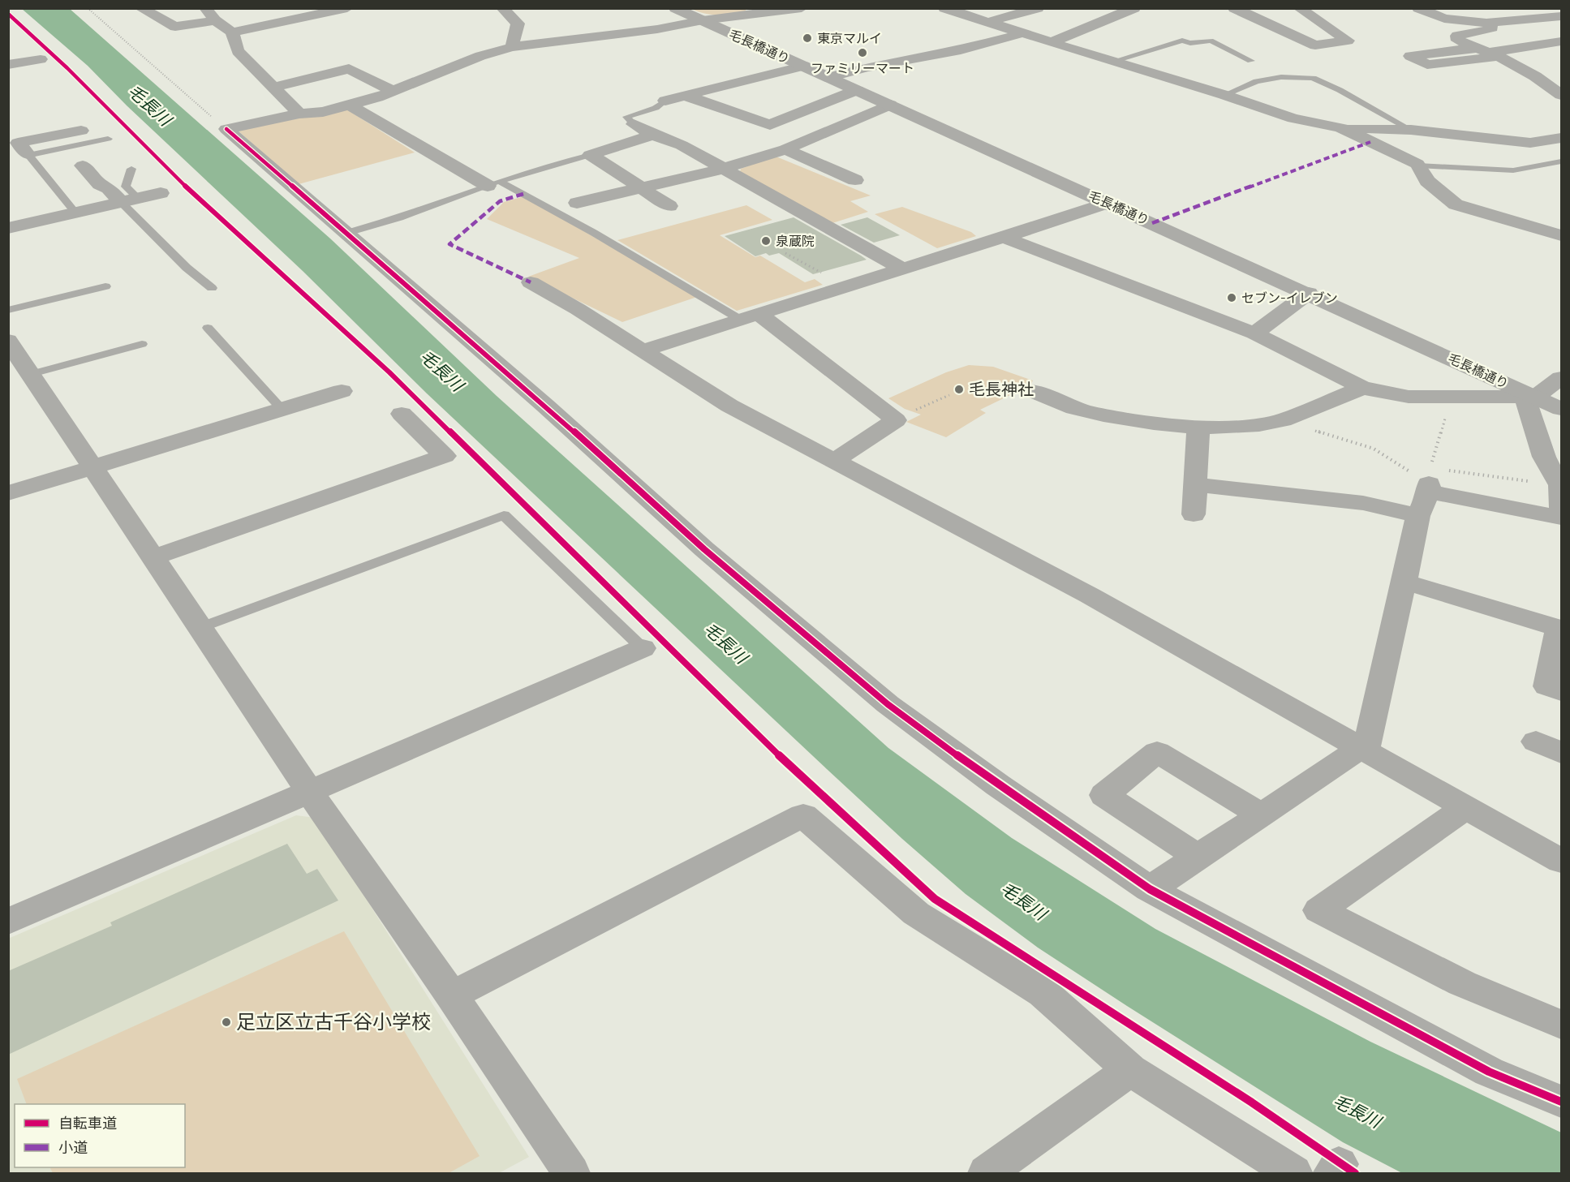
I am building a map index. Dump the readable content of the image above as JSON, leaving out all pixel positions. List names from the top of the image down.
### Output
{
  "streets": {
    "street": ["毛長橋通り"]
  },
  "water": ["毛長川"],
  "places": [
    "東京マルイ",
    "ファミリーマート",
    "泉蔵院",
    "セブン-イレブン",
    "毛長神社",
    "足立区立古千谷小学校"
  ],
  "legend": ["自転車道", "小道"]
}
